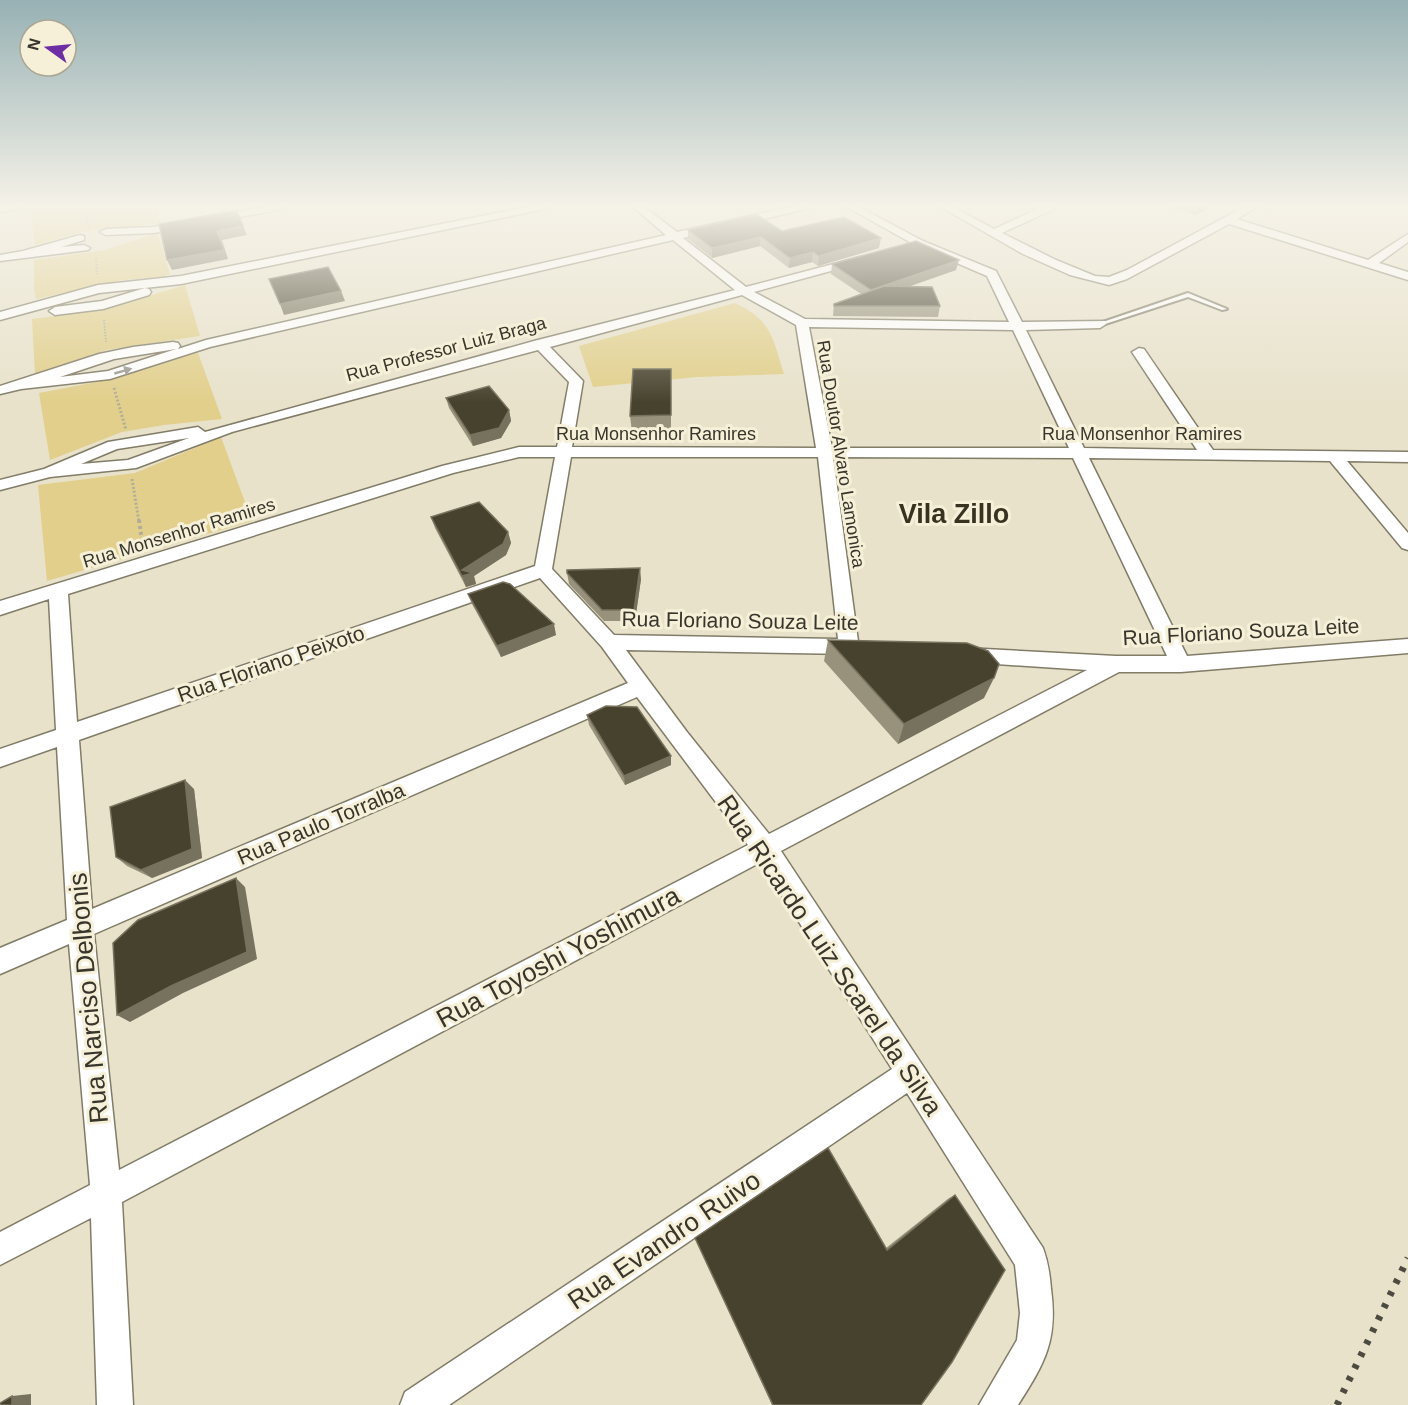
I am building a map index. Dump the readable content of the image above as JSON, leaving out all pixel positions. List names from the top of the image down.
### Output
{
  "streets": {
    "street": [
      "Rua Professor Luiz Braga",
      "Rua Monsenhor Ramires",
      "Rua Doutor Alvaro Lamonica",
      "Rua Floriano Souza Leite",
      "Rua Floriano Peixoto",
      "Rua Paulo Torralba",
      "Rua Ricardo Luiz Scarel da Silva",
      "Rua Toyoshi Yoshimura",
      "Rua Narciso Delbonis",
      "Rua Evandro Ruivo"
    ]
  },
  "crossings": [
    ["Rua Professor Luiz Braga", "Rua Doutor Alvaro Lamonica"],
    ["Rua Monsenhor Ramires", "Rua Doutor Alvaro Lamonica"],
    ["Rua Monsenhor Ramires", "Rua Narciso Delbonis"],
    ["Rua Doutor Alvaro Lamonica", "Rua Floriano Souza Leite"],
    ["Rua Floriano Souza Leite", "Rua Ricardo Luiz Scarel da Silva"],
    ["Rua Floriano Souza Leite", "Rua Toyoshi Yoshimura"],
    ["Rua Floriano Peixoto", "Rua Ricardo Luiz Scarel da Silva"],
    ["Rua Floriano Peixoto", "Rua Narciso Delbonis"],
    ["Rua Paulo Torralba", "Rua Ricardo Luiz Scarel da Silva"],
    ["Rua Paulo Torralba", "Rua Narciso Delbonis"],
    ["Rua Ricardo Luiz Scarel da Silva", "Rua Toyoshi Yoshimura"],
    ["Rua Ricardo Luiz Scarel da Silva", "Rua Evandro Ruivo"],
    ["Rua Toyoshi Yoshimura", "Rua Narciso Delbonis"]
  ],
  "districts": ["Vila Zillo"],
  "north": "left"
}
